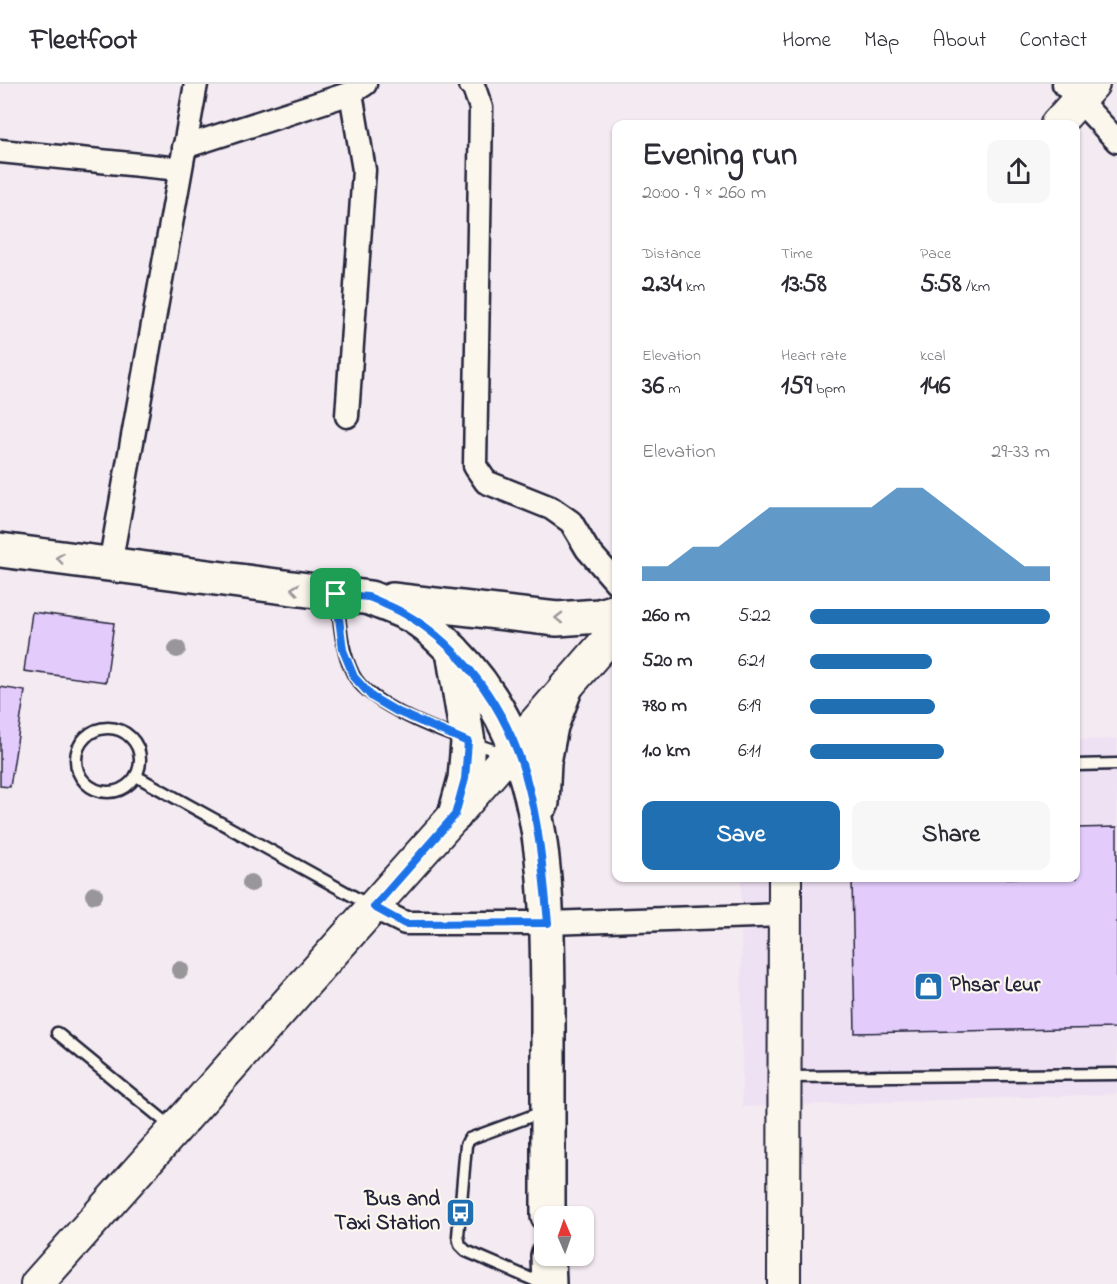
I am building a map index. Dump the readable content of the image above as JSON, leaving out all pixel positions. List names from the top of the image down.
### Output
{
  "places": {
    "shop": ["Phsar Leur"],
    "bus stop": ["Bus and Taxi Station"]
  },
  "north": "top",
  "page": {
    "header": "Fleetfoot",
    "nav": [
      "Home",
      "Map",
      "About",
      "Contact"
    ],
    "heading": ["Evening run", "20:00 · 9 × 260 m"],
    "stats": [
      ["Distance", "2.34 km"],
      ["Time", "13:58"],
      ["Pace", "5:58 /km"],
      ["Elevation", "36 m"],
      ["Heart rate", "159 bpm"],
      ["kcal", "146"]
    ],
    "chart": ["Elevation", "29–33 m"],
    "list": [
      {
        "name": "260 m",
        "note": "5:22"
      },
      {
        "name": "520 m",
        "note": "6:21"
      },
      {
        "name": "780 m",
        "note": "6:19"
      },
      {
        "name": "1.0 km",
        "note": "6:11"
      }
    ],
    "buttons": ["Save", "Share"]
  }
}
